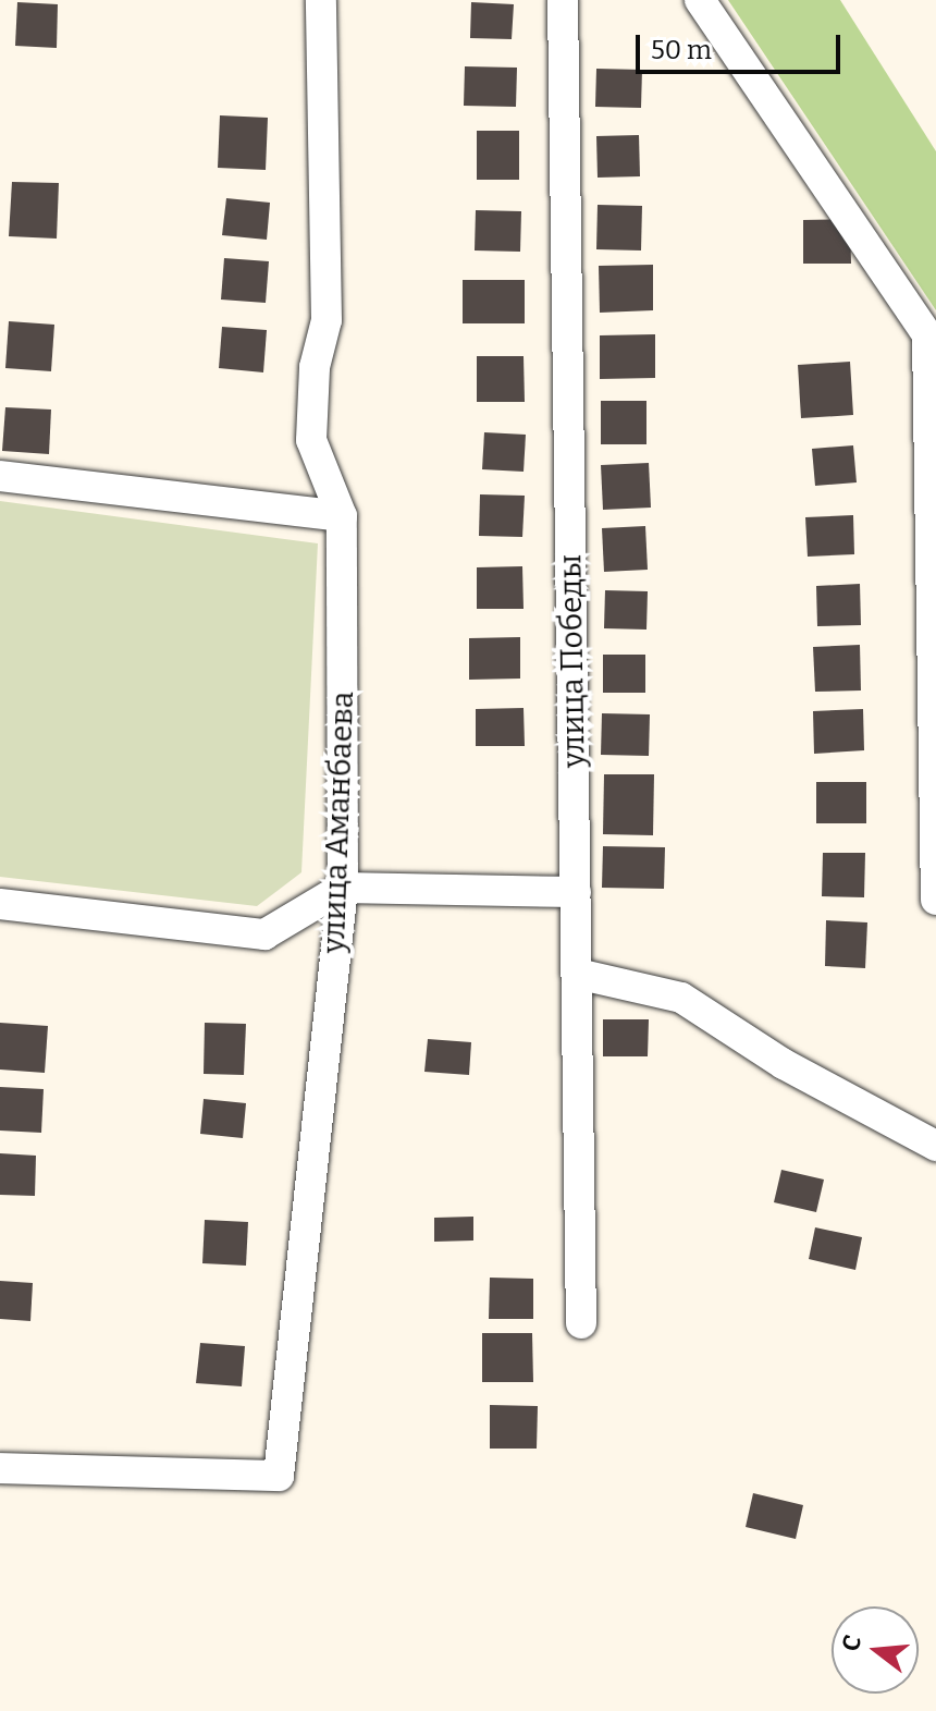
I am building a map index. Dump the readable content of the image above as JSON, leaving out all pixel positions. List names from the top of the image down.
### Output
{
  "streets": {
    "street": ["улица Победы", "улица Аманбаева"]
  },
  "scale_bar": "50 m",
  "north": "left"
}
